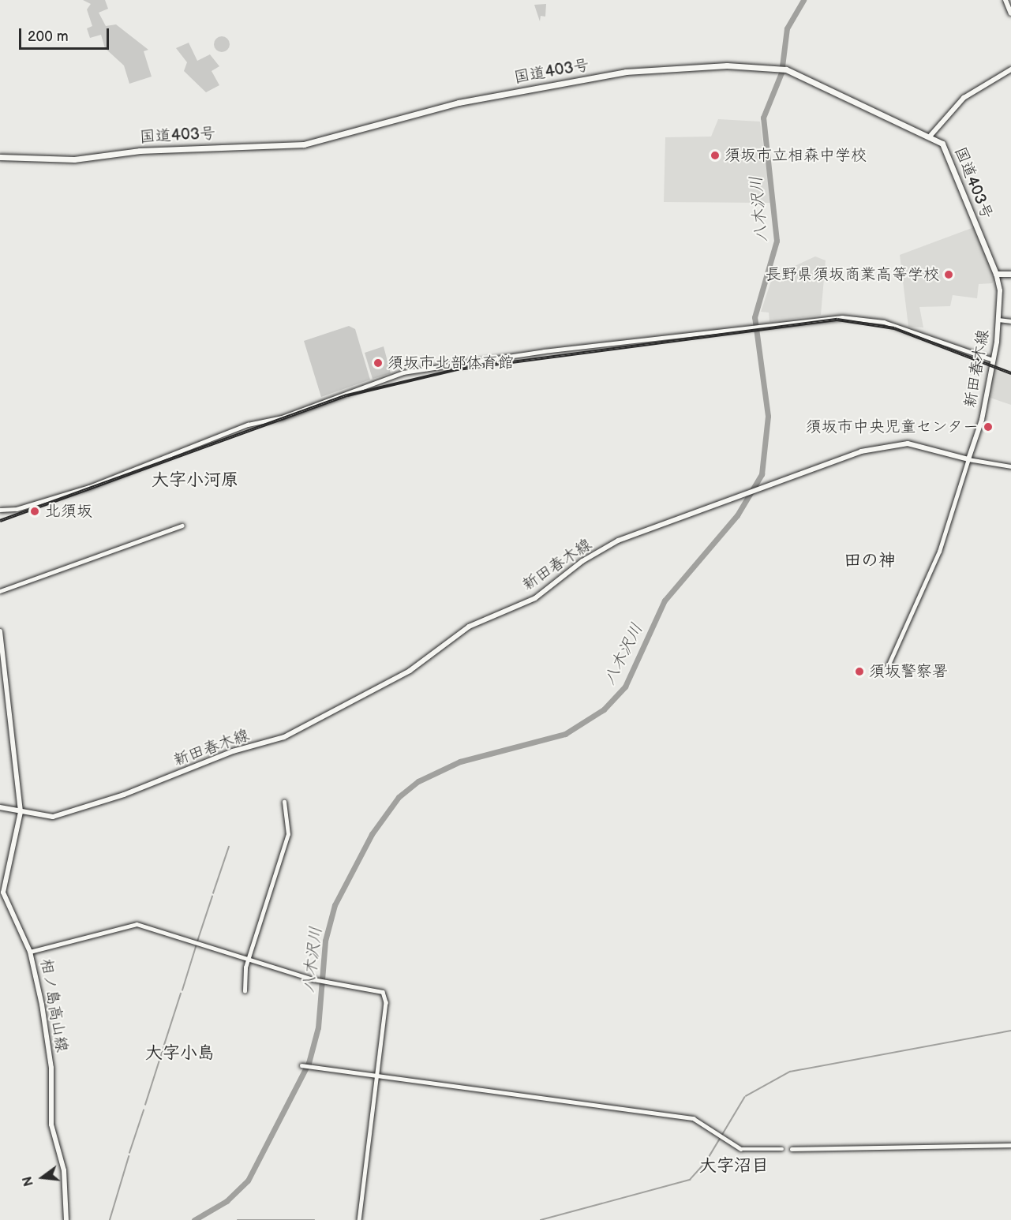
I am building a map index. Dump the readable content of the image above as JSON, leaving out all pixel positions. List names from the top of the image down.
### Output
{
  "streets": {
    "highway": ["国道403号"],
    "main road": ["新田春木線", "相ノ島高山線"]
  },
  "crossings": [
    ["国道403号", "新田春木線"],
    ["新田春木線", "相ノ島高山線"]
  ],
  "districts": [
    "大字小河原",
    "田の神",
    "大字小島",
    "大字沼目"
  ],
  "water": ["八木沢川"],
  "places": [
    "須坂市立相森中学校",
    "長野県須坂商業高等学校",
    "須坂市北部体育館",
    "須坂市中央児童センター",
    "北須坂",
    "須坂警察署"
  ],
  "scale_bar": "200 m",
  "north": "left"
}
